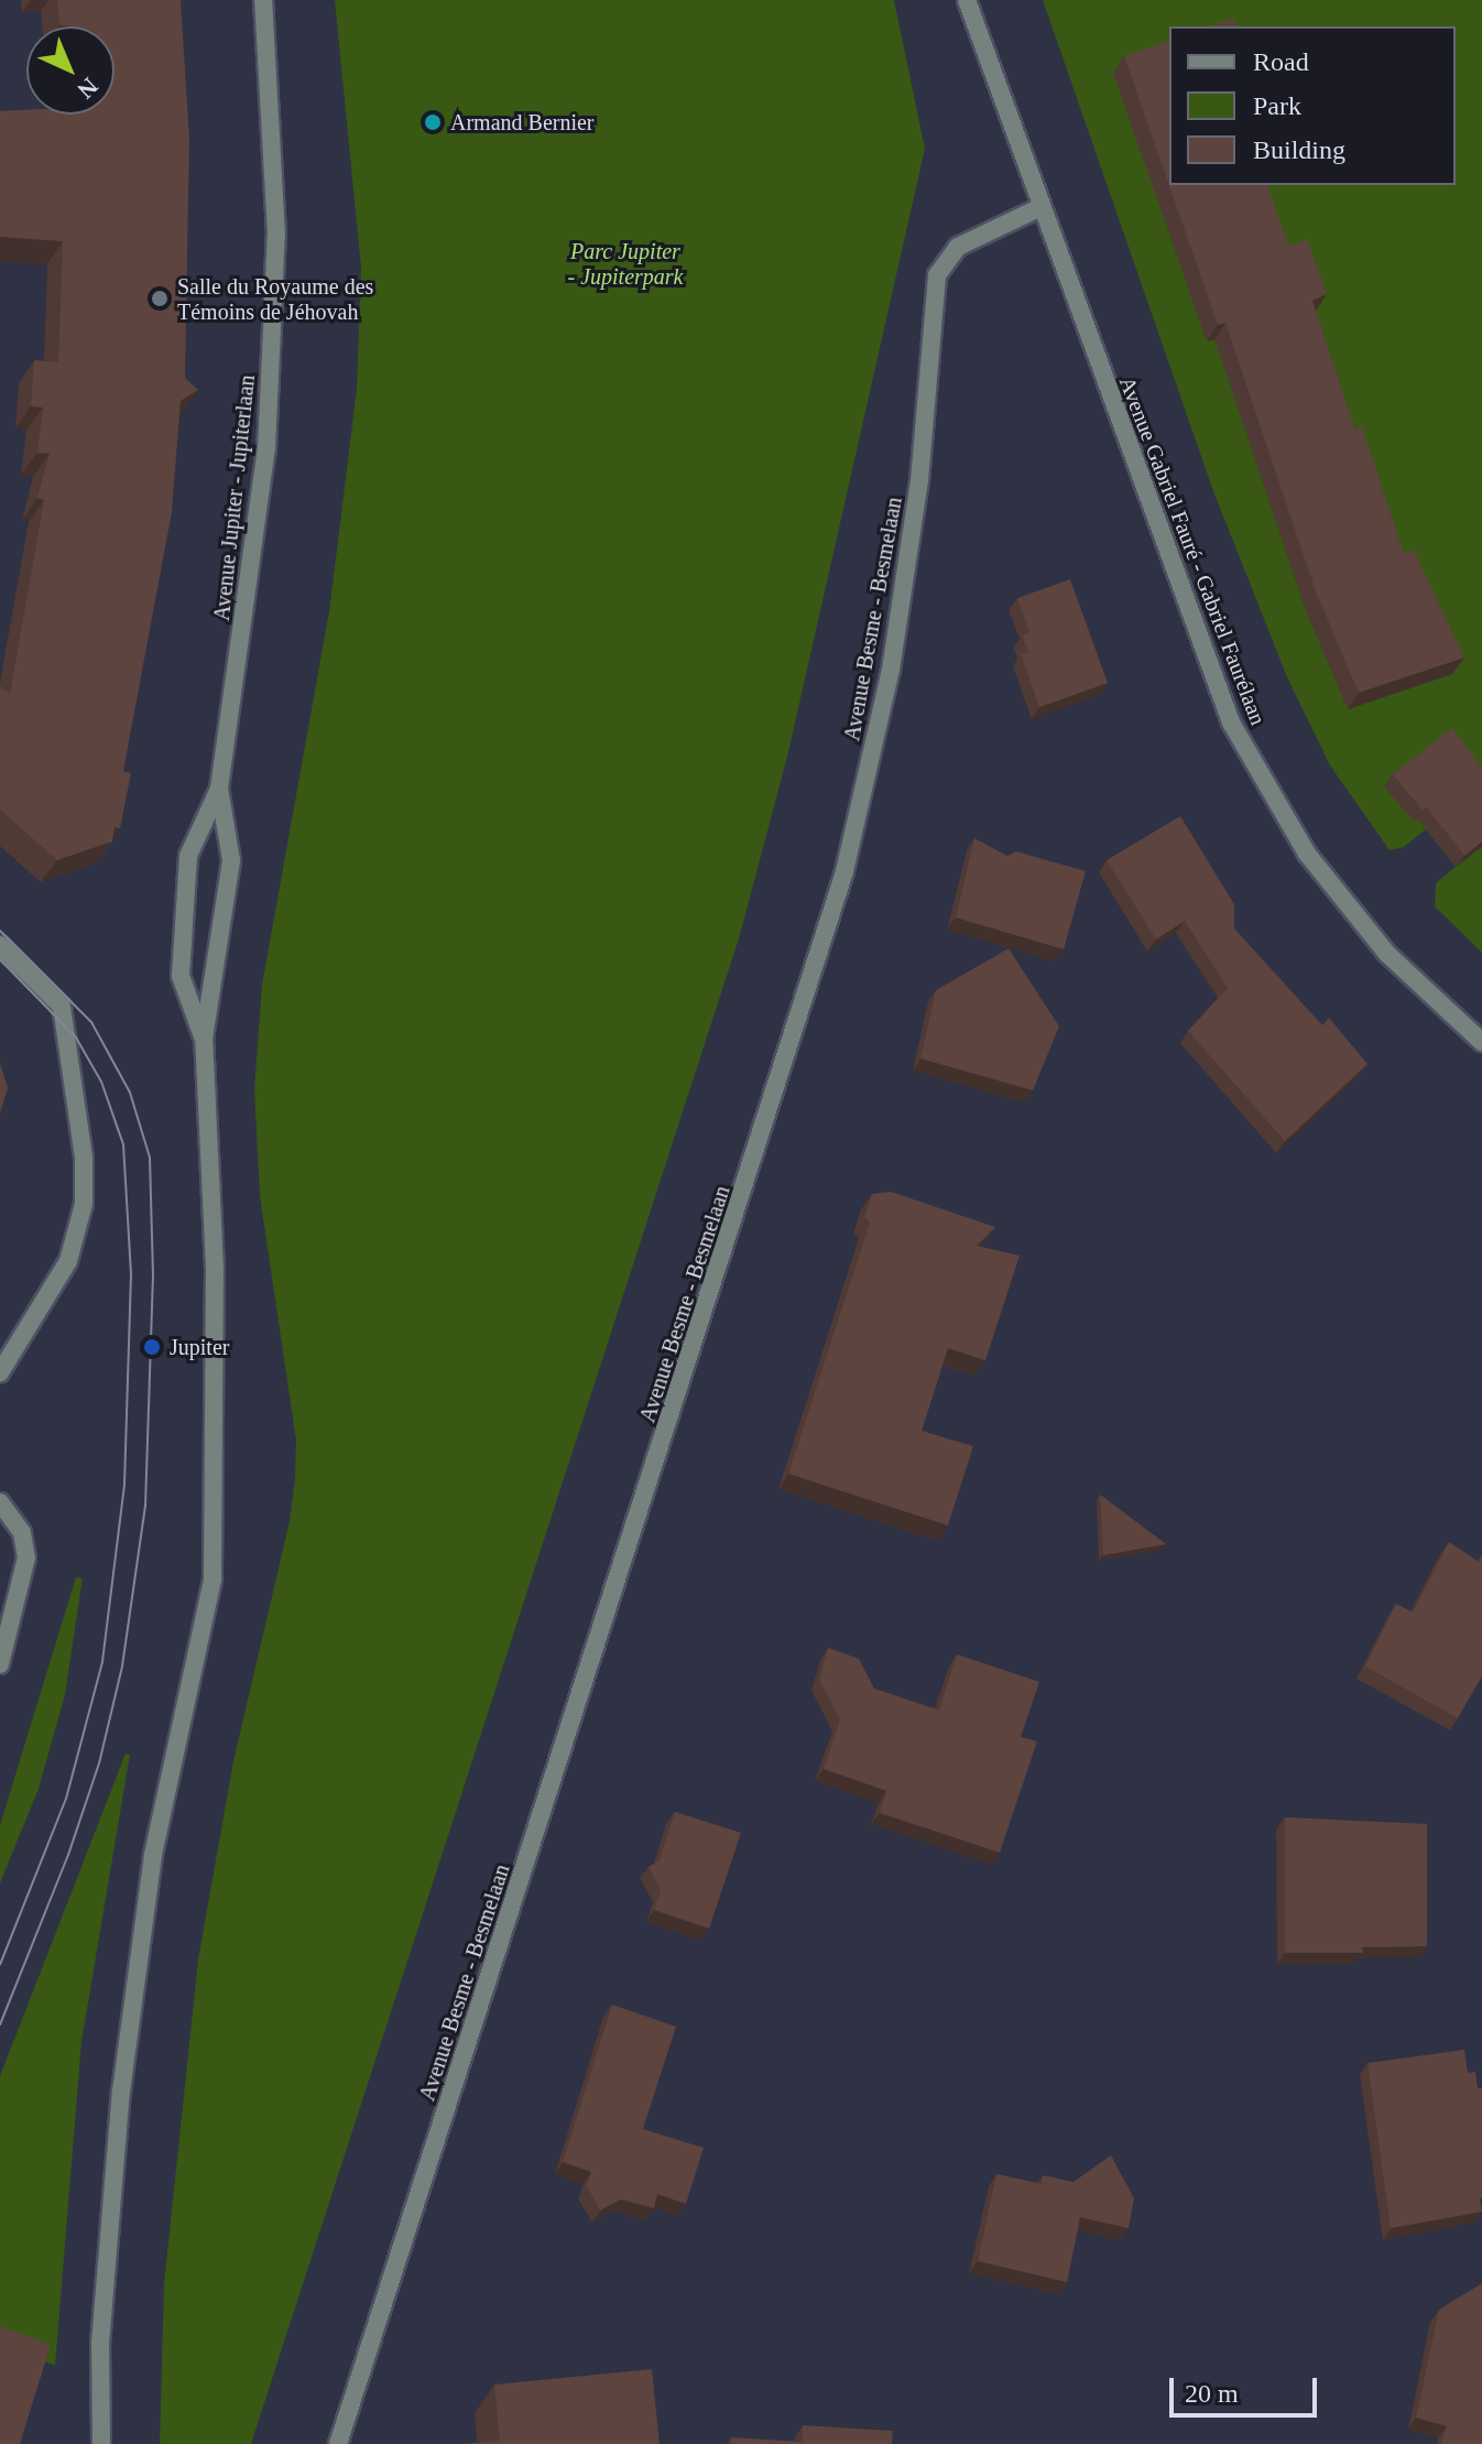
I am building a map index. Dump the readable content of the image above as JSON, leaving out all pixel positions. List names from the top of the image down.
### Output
{
  "streets": {
    "street": ["Avenue Jupiter - Jupiterlaan", "Avenue Gabriel Fauré - Gabriel Faurélaan", "Avenue Besme - Besmelaan"]
  },
  "crossings": [
    ["Avenue Gabriel Fauré - Gabriel Faurélaan", "Avenue Besme - Besmelaan"]
  ],
  "parks": ["Parc Jupiter - Jupiterpark"],
  "places": ["Armand Bernier", "Salle du Royaume des Témoins de Jéhovah", "Jupiter"],
  "legend": ["Road", "Park", "Building"],
  "scale_bar": "20 m",
  "north": "bottom right"
}
